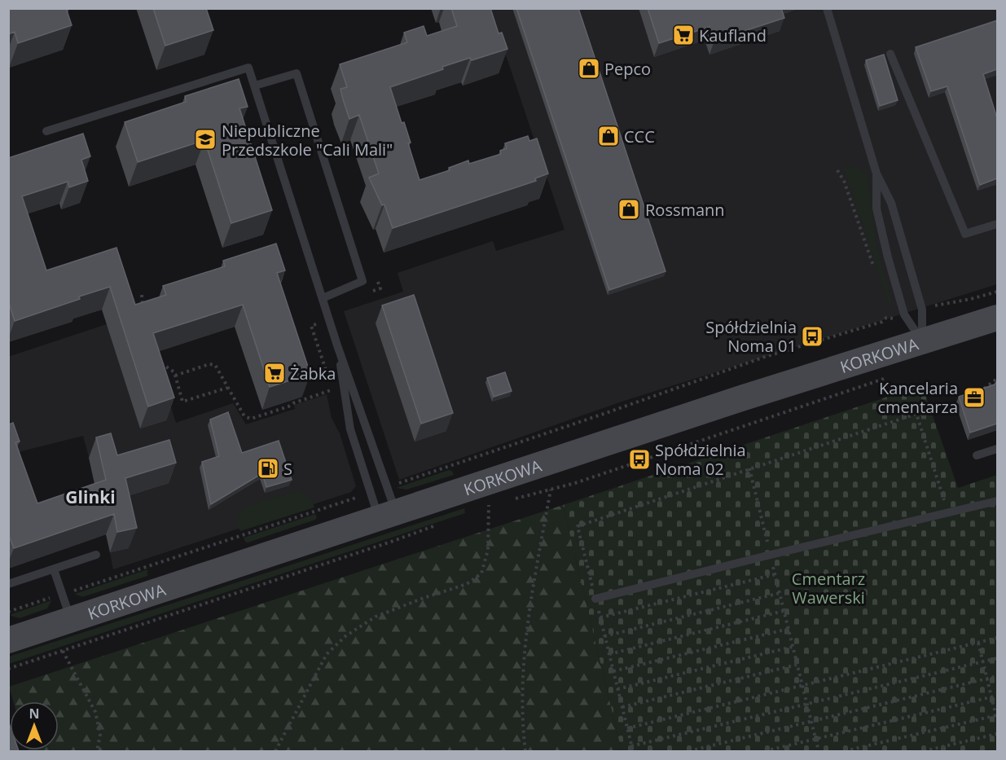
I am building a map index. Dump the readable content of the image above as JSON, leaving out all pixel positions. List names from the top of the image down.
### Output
{
  "streets": {
    "street": ["KORKOWA"]
  },
  "districts": ["Glinki"],
  "parks": ["Cmentarz Wawerski"],
  "places": {
    "supermarket": ["Kaufland", "Żabka"],
    "shop": ["Pepco", "CCC", "Rossmann"],
    "school or university": ["Niepubliczne Przedszkole \"Cali Mali\""],
    "bus stop": ["Spółdzielnia Noma 01", "Spółdzielnia Noma 02"],
    "office": ["Kancelaria cmentarza"],
    "fuel station": ["S"]
  },
  "north": "top"
}
